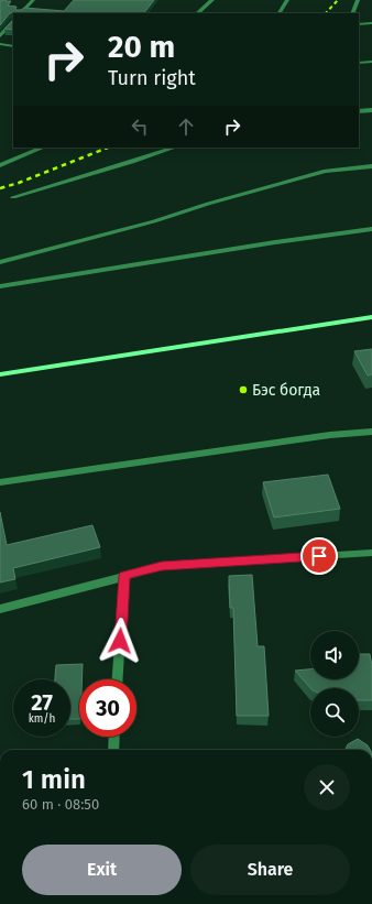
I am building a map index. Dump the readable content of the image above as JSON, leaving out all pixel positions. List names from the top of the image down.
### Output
{
  "places": ["Бэс богда"],
  "page": {
    "turn": ["20 m", "Turn right"],
    "speed": "27 km/h",
    "limit": "30",
    "heading": ["1 min", "60 m · 08:50"],
    "buttons": ["Exit", "Share"]
  }
}
